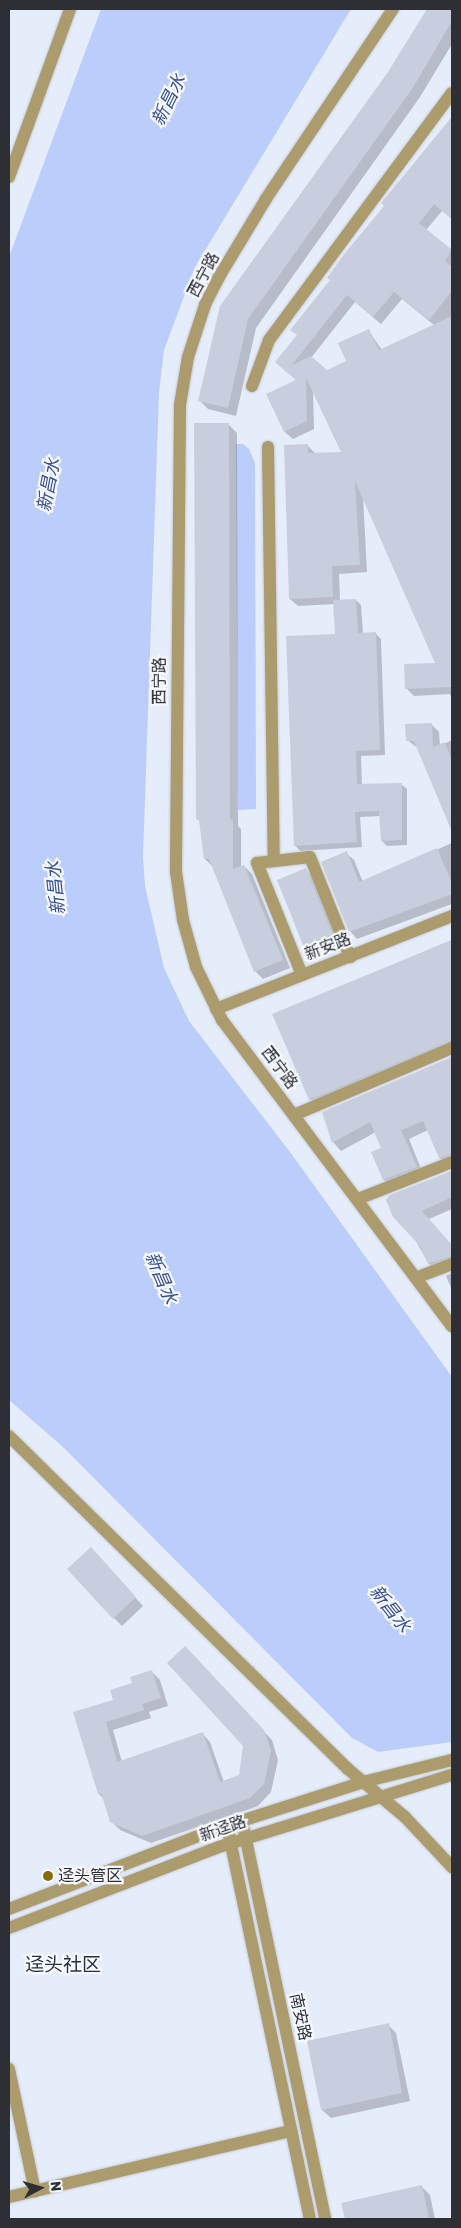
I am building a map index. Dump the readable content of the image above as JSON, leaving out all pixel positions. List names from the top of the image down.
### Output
{
  "streets": {
    "street": [
      "西宁路",
      "新安路",
      "新迳路",
      "南安路"
    ]
  },
  "crossings": [
    ["西宁路", "新安路"],
    ["新迳路", "南安路"]
  ],
  "districts": ["迳头社区"],
  "water": ["新昌水"],
  "places": ["迳头管区"],
  "north": "right"
}
